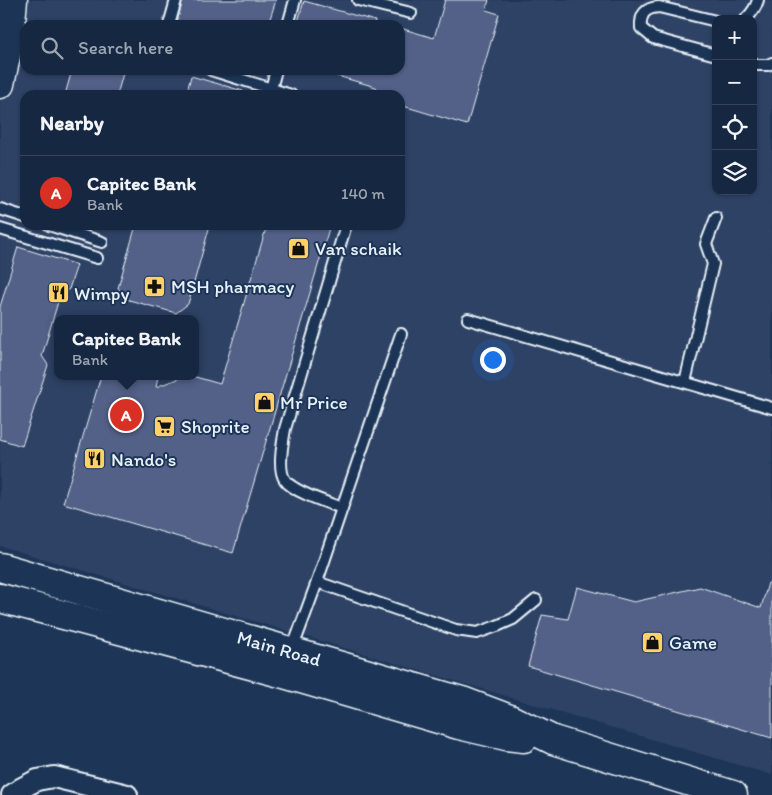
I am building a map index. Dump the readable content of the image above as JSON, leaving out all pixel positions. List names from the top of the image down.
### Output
{
  "streets": {
    "main road": ["Main Road"]
  },
  "places": {
    "shop": ["Van schaik", "Mr Price", "Game"],
    "pharmacy": ["MSH pharmacy"],
    "restaurant": ["Wimpy", "Nando's"],
    "supermarket": ["Shoprite"]
  },
  "page": {
    "map_buttons": ["+", "−"],
    "search": "Search here",
    "heading": "Nearby",
    "list": [
      {
        "mark": "A",
        "name": "Capitec Bank",
        "note": "Bank",
        "value": "140 m"
      }
    ],
    "popup": ["Capitec Bank", "Bank"],
    "pins": "A"
  }
}
